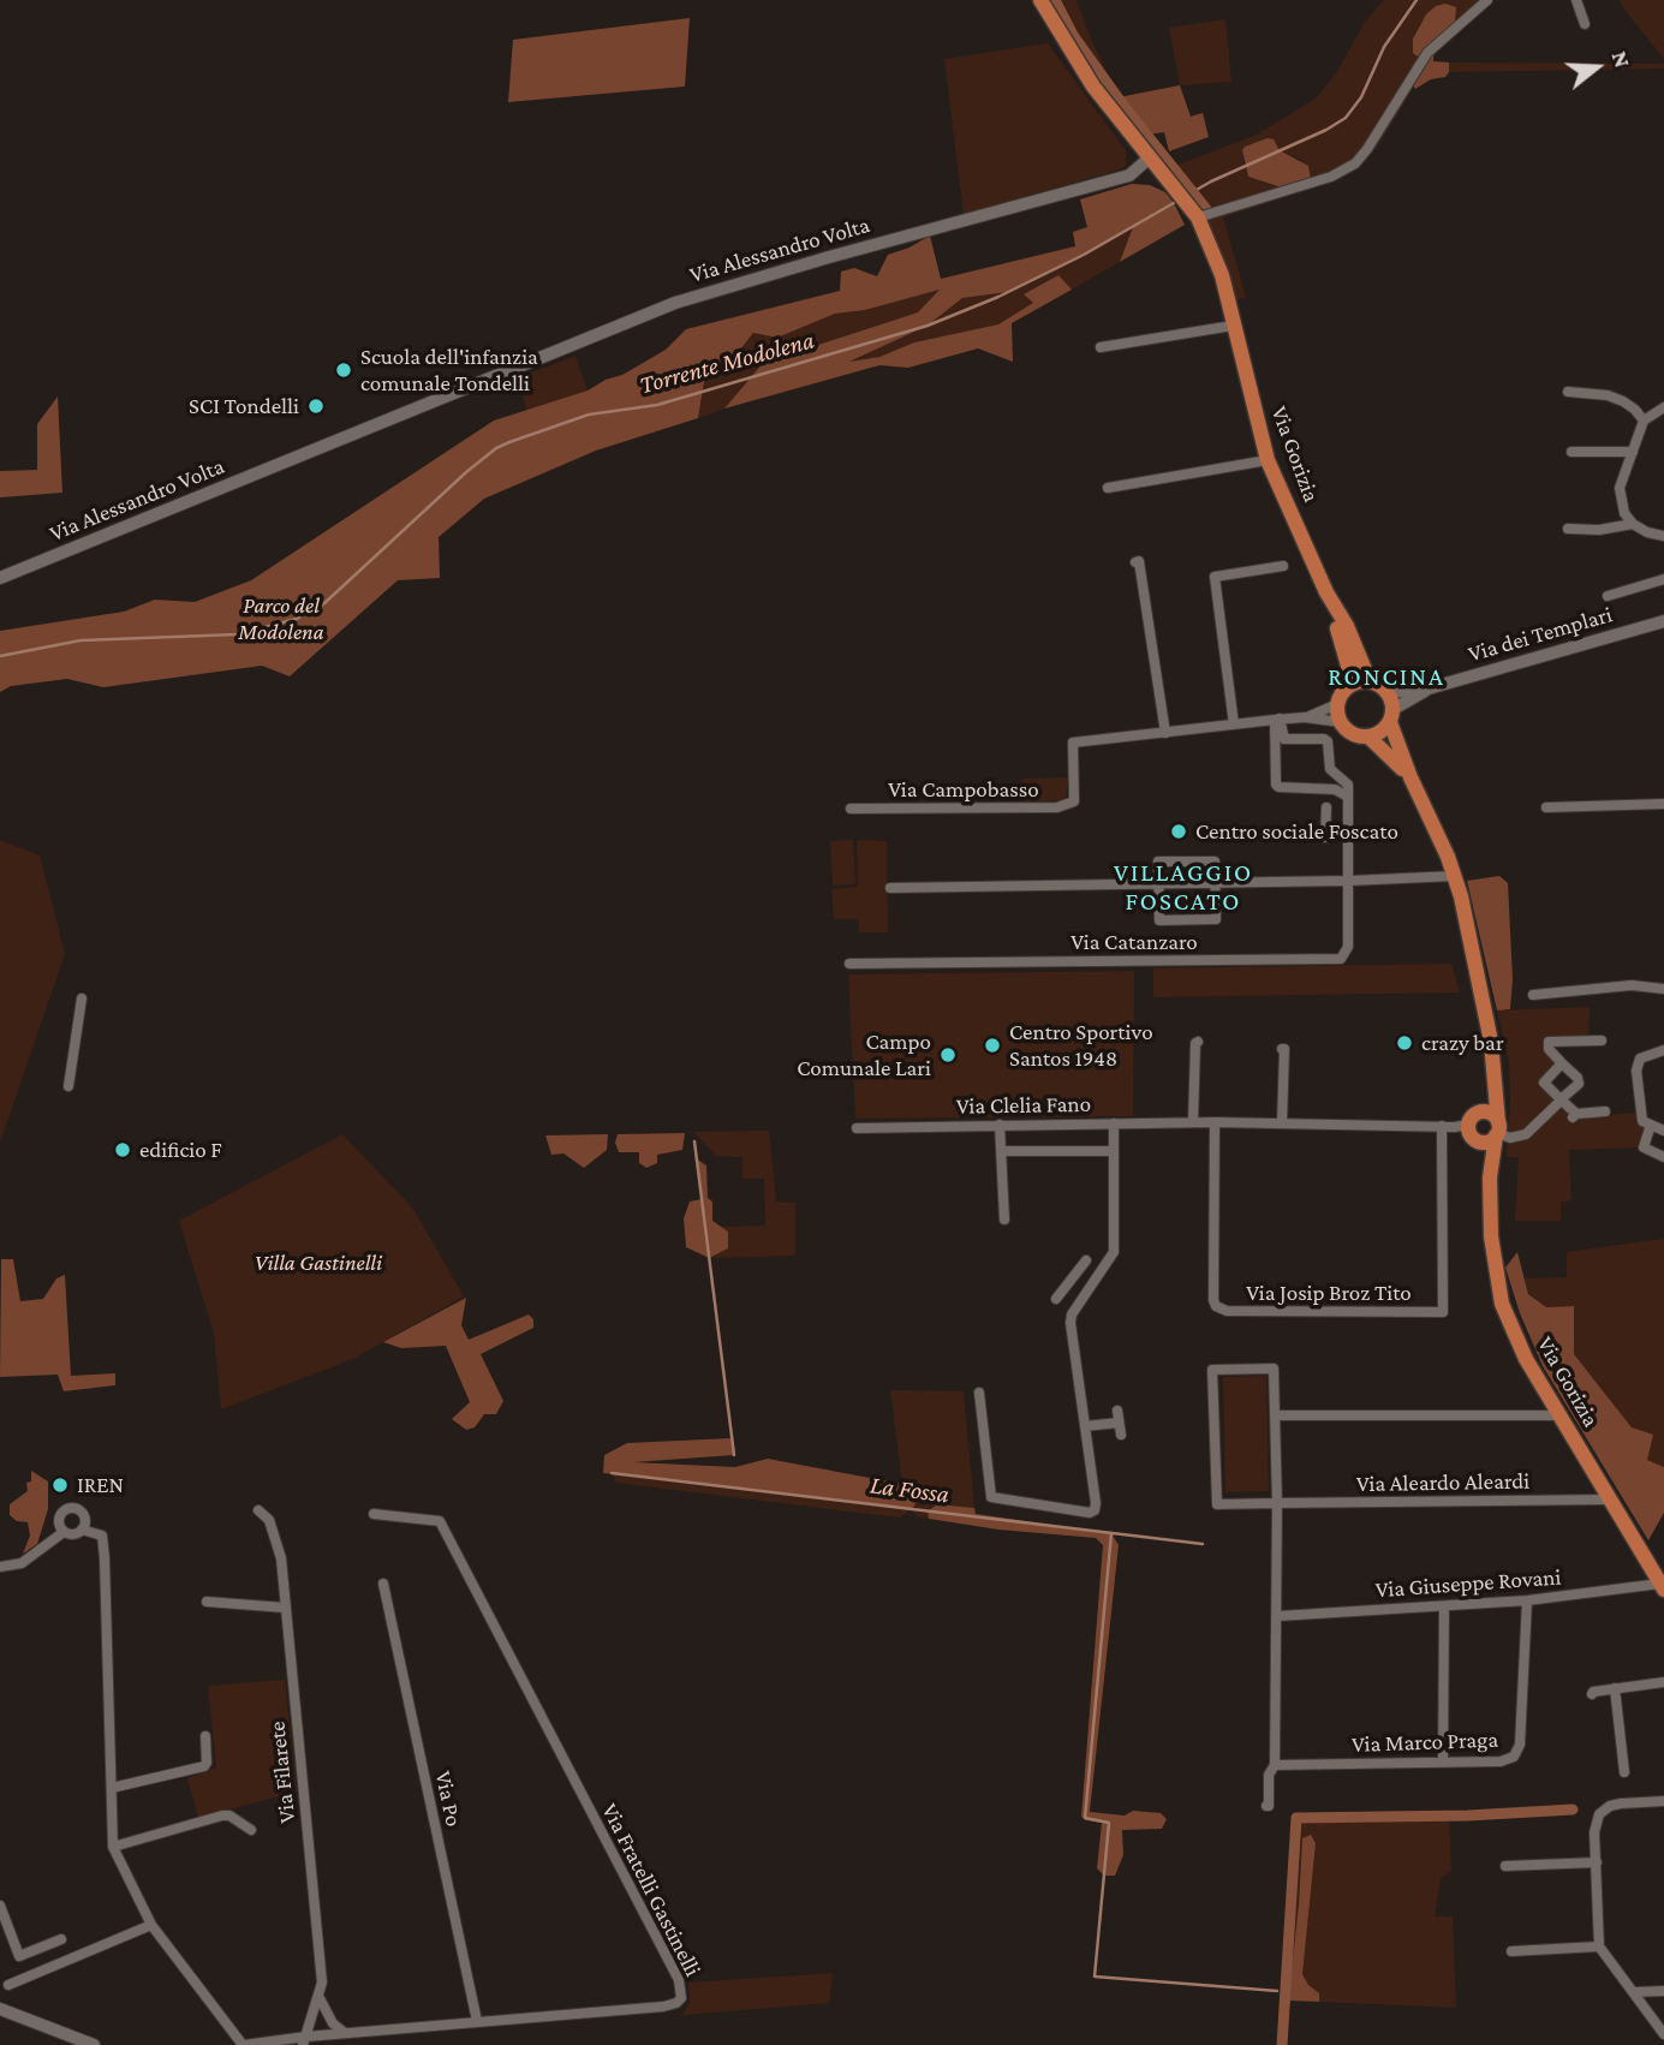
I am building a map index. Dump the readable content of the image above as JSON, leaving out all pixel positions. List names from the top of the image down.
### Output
{
  "streets": {
    "main road": ["Via Gorizia"],
    "street": [
      "Via Alessandro Volta",
      "Via dei Templari",
      "Via Campobasso",
      "Via Catanzaro",
      "Via Clelia Fano",
      "Via Josip Broz Tito",
      "Via Aleardo Aleardi",
      "Via Giuseppe Rovani",
      "Via Marco Praga",
      "Via Filarete",
      "Via Po",
      "Via Fratelli Gastinelli"
    ]
  },
  "crossings": [
    ["Via Alessandro Volta", "Via Gorizia"],
    ["Via Gorizia", "Via Campobasso"],
    ["Via Gorizia", "Via Clelia Fano"],
    ["Via Gorizia", "Via Aleardo Aleardi"],
    ["Via Gorizia", "Via Giuseppe Rovani"],
    ["Via Clelia Fano", "Via Josip Broz Tito"],
    ["Via Giuseppe Rovani", "Via Marco Praga"],
    ["Via Filarete", "Via Fratelli Gastinelli"],
    ["Via Po", "Via Fratelli Gastinelli"]
  ],
  "districts": ["RONCINA", "VILLAGGIO FOSCATO"],
  "water": ["Torrente Modolena", "La Fossa"],
  "parks": ["Parco del Modolena", "Villa Gastinelli"],
  "places": [
    "Scuola dell'infanzia comunale Tondelli",
    "SCI Tondelli",
    "Centro sociale Foscato",
    "crazy bar",
    "Centro Sportivo Santos 1948",
    "Campo Comunale Lari",
    "edificio F",
    "IREN"
  ],
  "north": "right"
}
